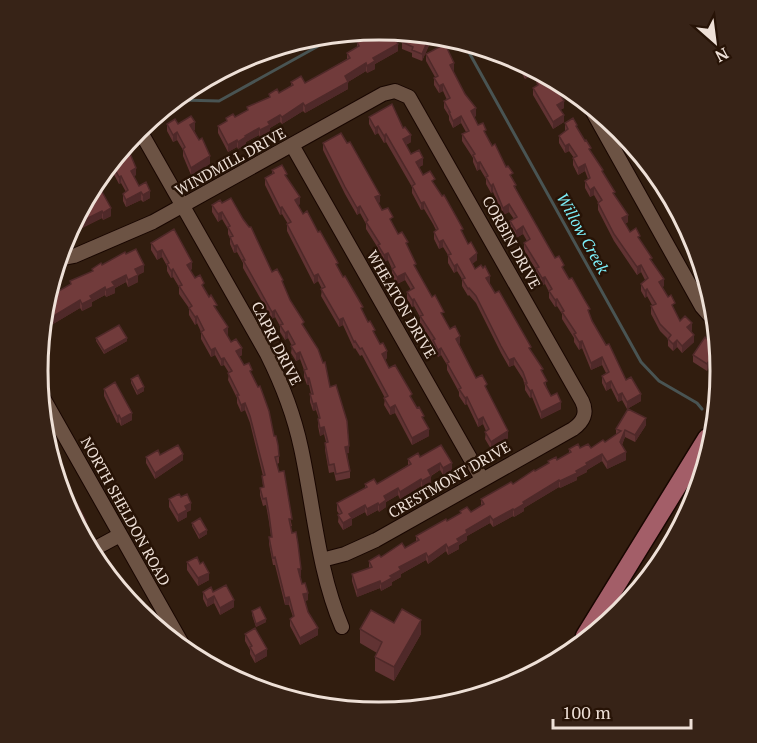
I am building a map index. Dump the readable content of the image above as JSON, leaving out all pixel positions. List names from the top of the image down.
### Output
{
  "streets": {
    "street": [
      "WINDMILL DRIVE",
      "CORBIN DRIVE",
      "WHEATON DRIVE",
      "CAPRI DRIVE",
      "CRESTMONT DRIVE",
      "NORTH SHELDON ROAD"
    ]
  },
  "crossings": [
    ["WINDMILL DRIVE", "CORBIN DRIVE"],
    ["WINDMILL DRIVE", "WHEATON DRIVE"],
    ["WINDMILL DRIVE", "CAPRI DRIVE"],
    ["CORBIN DRIVE", "CRESTMONT DRIVE"],
    ["WHEATON DRIVE", "CRESTMONT DRIVE"],
    ["CAPRI DRIVE", "CRESTMONT DRIVE"]
  ],
  "water": ["Willow Creek"],
  "scale_bar": "100 m",
  "north": "bottom right"
}
